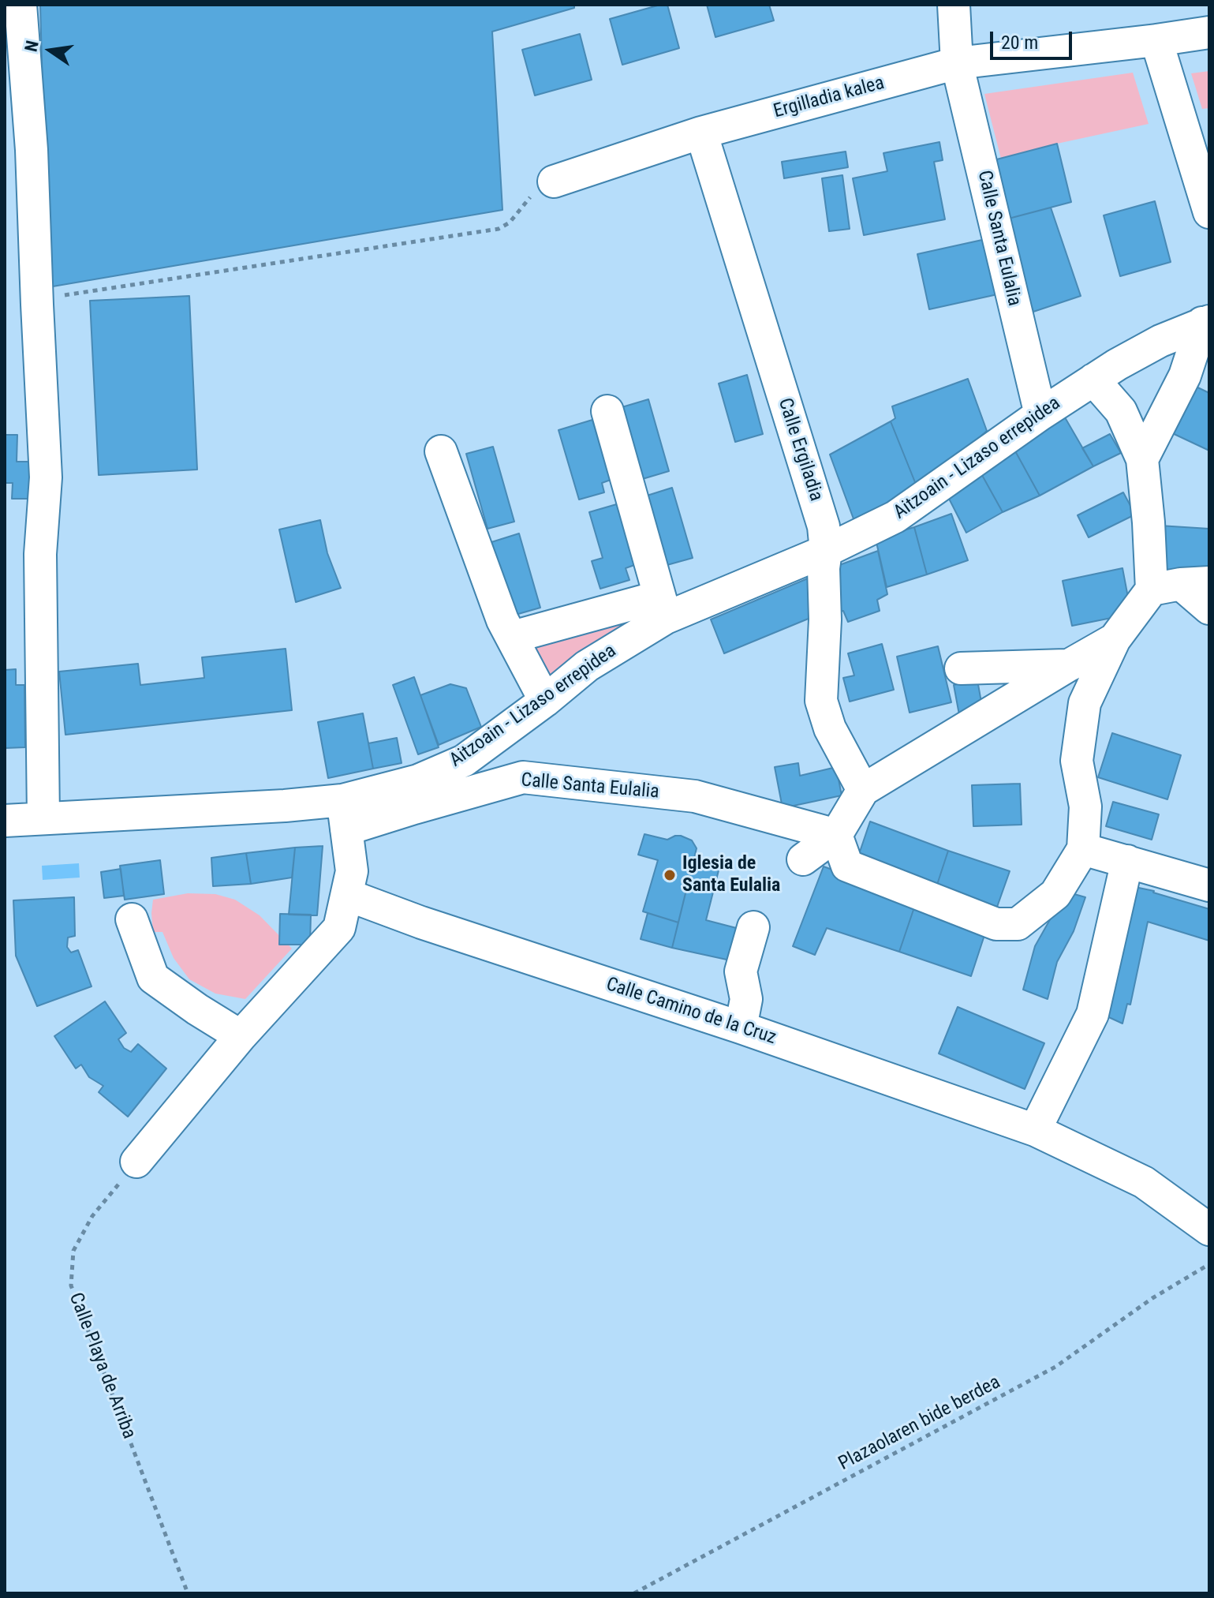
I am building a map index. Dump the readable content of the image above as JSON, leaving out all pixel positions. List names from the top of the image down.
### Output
{
  "streets": {
    "street": [
      "Ergilladia kalea",
      "Calle Santa Eulalia",
      "Calle Ergiladia",
      "Aitzoain - Lizaso errepidea",
      "Calle Camino de la Cruz"
    ],
    "path": ["Calle Playa de Arriba", "Plazaolaren bide berdea"]
  },
  "crossings": [
    ["Ergilladia kalea", "Calle Santa Eulalia"],
    ["Ergilladia kalea", "Calle Ergiladia"],
    ["Calle Santa Eulalia", "Aitzoain - Lizaso errepidea"],
    ["Calle Ergiladia", "Aitzoain - Lizaso errepidea"]
  ],
  "places": ["Iglesia de Santa Eulalia"],
  "scale_bar": "20 m",
  "north": "left"
}
